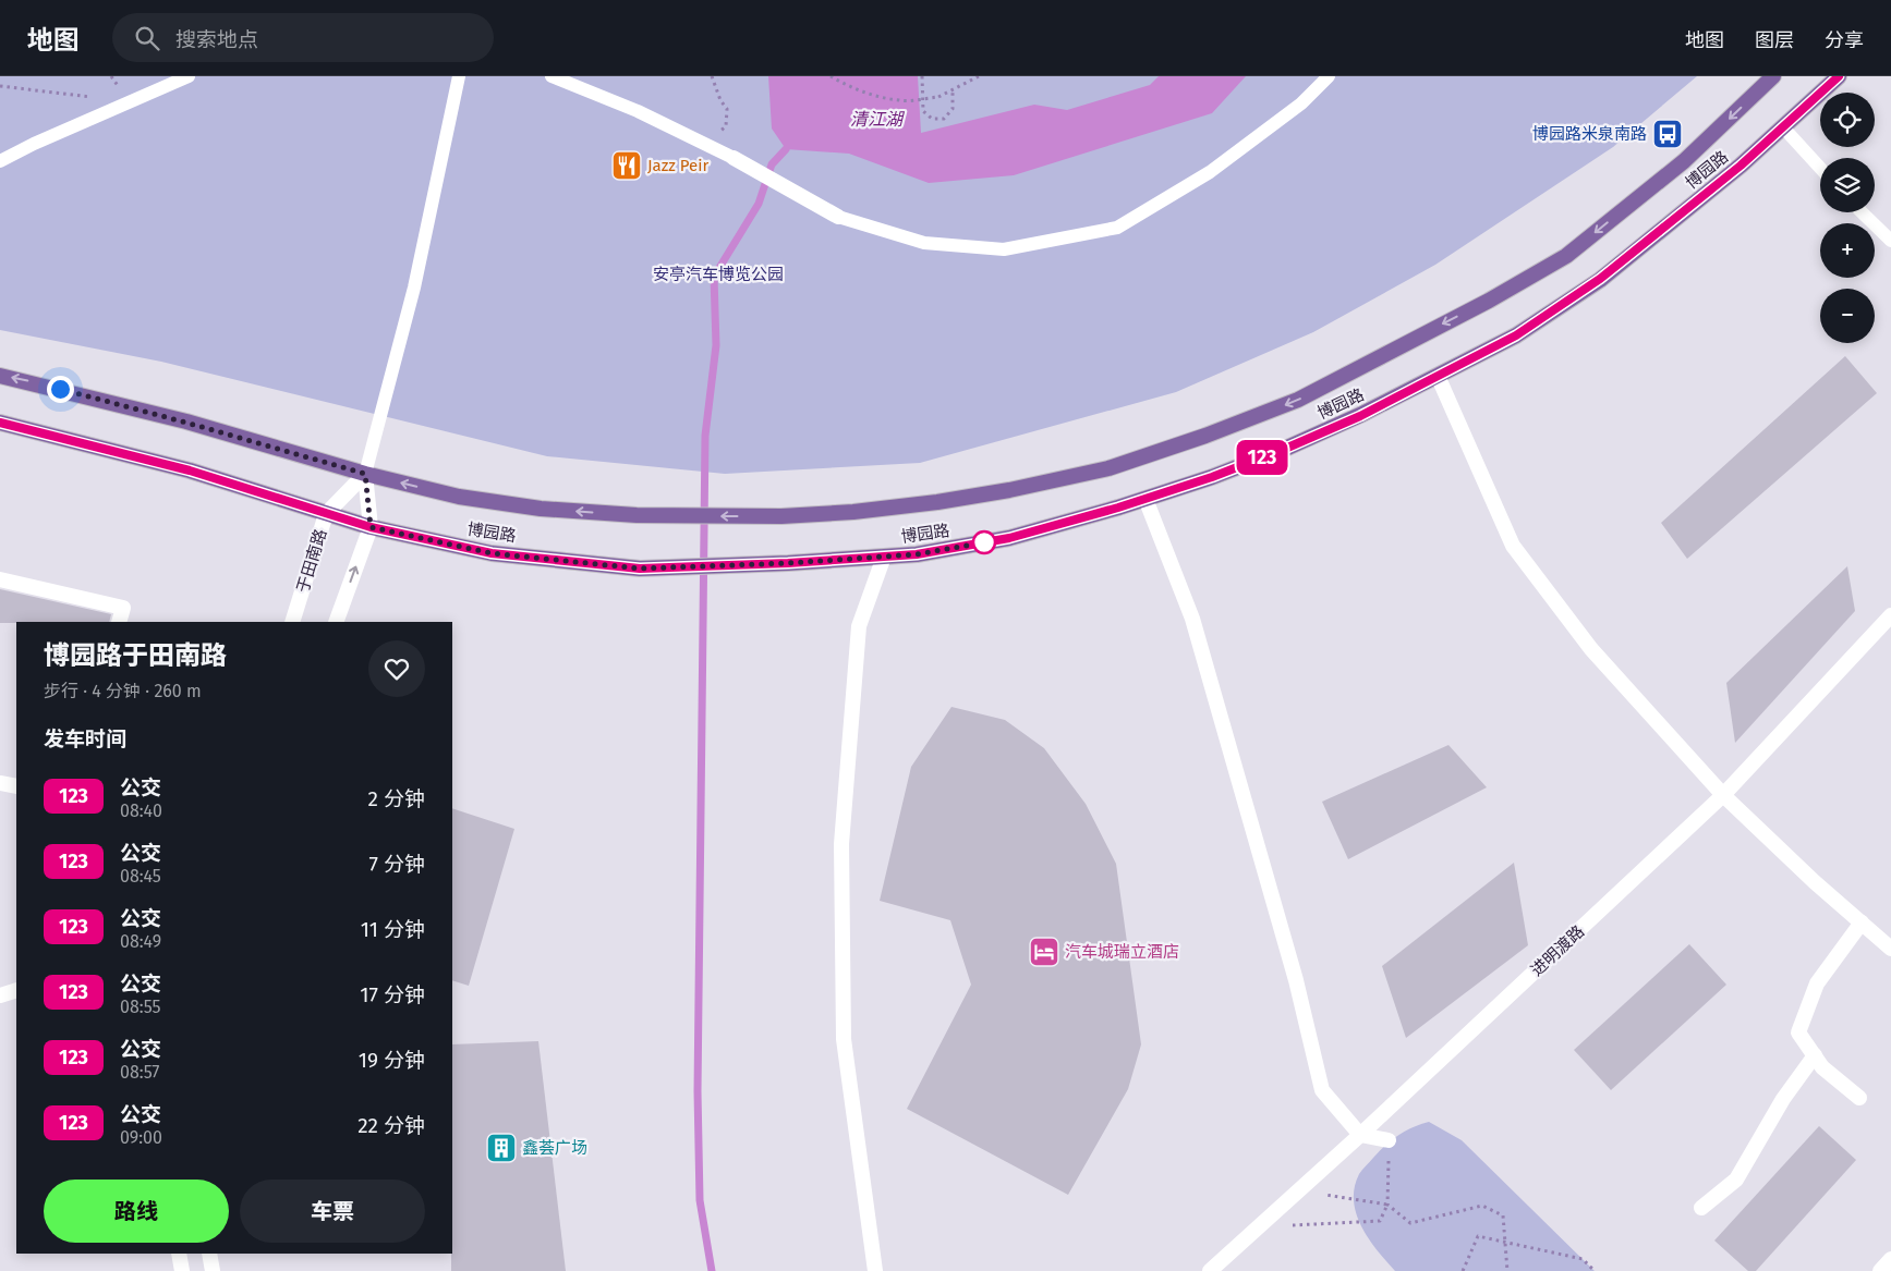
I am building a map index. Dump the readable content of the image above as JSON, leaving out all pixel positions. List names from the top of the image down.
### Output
{
  "streets": {
    "main road": ["博园路"],
    "street": ["于田南路", "进明渡路"]
  },
  "crossings": [
    ["博园路", "于田南路"]
  ],
  "water": ["清江湖"],
  "parks": ["安亭汽车博览公园"],
  "places": {
    "bus stop": ["博园路米泉南路"],
    "restaurant": ["Jazz Peir"],
    "hotel": ["汽车城瑞立酒店"],
    "building": ["鑫荟广场"]
  },
  "lines": ["bus line 123"],
  "page": {
    "header": "地图",
    "search": "搜索地点",
    "nav": ["地图", "图层", "分享"],
    "on_map": "123",
    "map_buttons": ["+", "−"],
    "heading": [
      ["博园路于田南路", "步行 · 4 分钟 · 260 m"],
      "发车时间"
    ],
    "list": [
      {
        "mark": "123",
        "name": "公交",
        "note": "08:40",
        "value": "2 分钟"
      },
      {
        "mark": "123",
        "name": "公交",
        "note": "08:45",
        "value": "7 分钟"
      },
      {
        "mark": "123",
        "name": "公交",
        "note": "08:49",
        "value": "11 分钟"
      },
      {
        "mark": "123",
        "name": "公交",
        "note": "08:55",
        "value": "17 分钟"
      },
      {
        "mark": "123",
        "name": "公交",
        "note": "08:57",
        "value": "19 分钟"
      },
      {
        "mark": "123",
        "name": "公交",
        "note": "09:00",
        "value": "22 分钟"
      }
    ],
    "buttons": ["路线", "车票"]
  }
}
